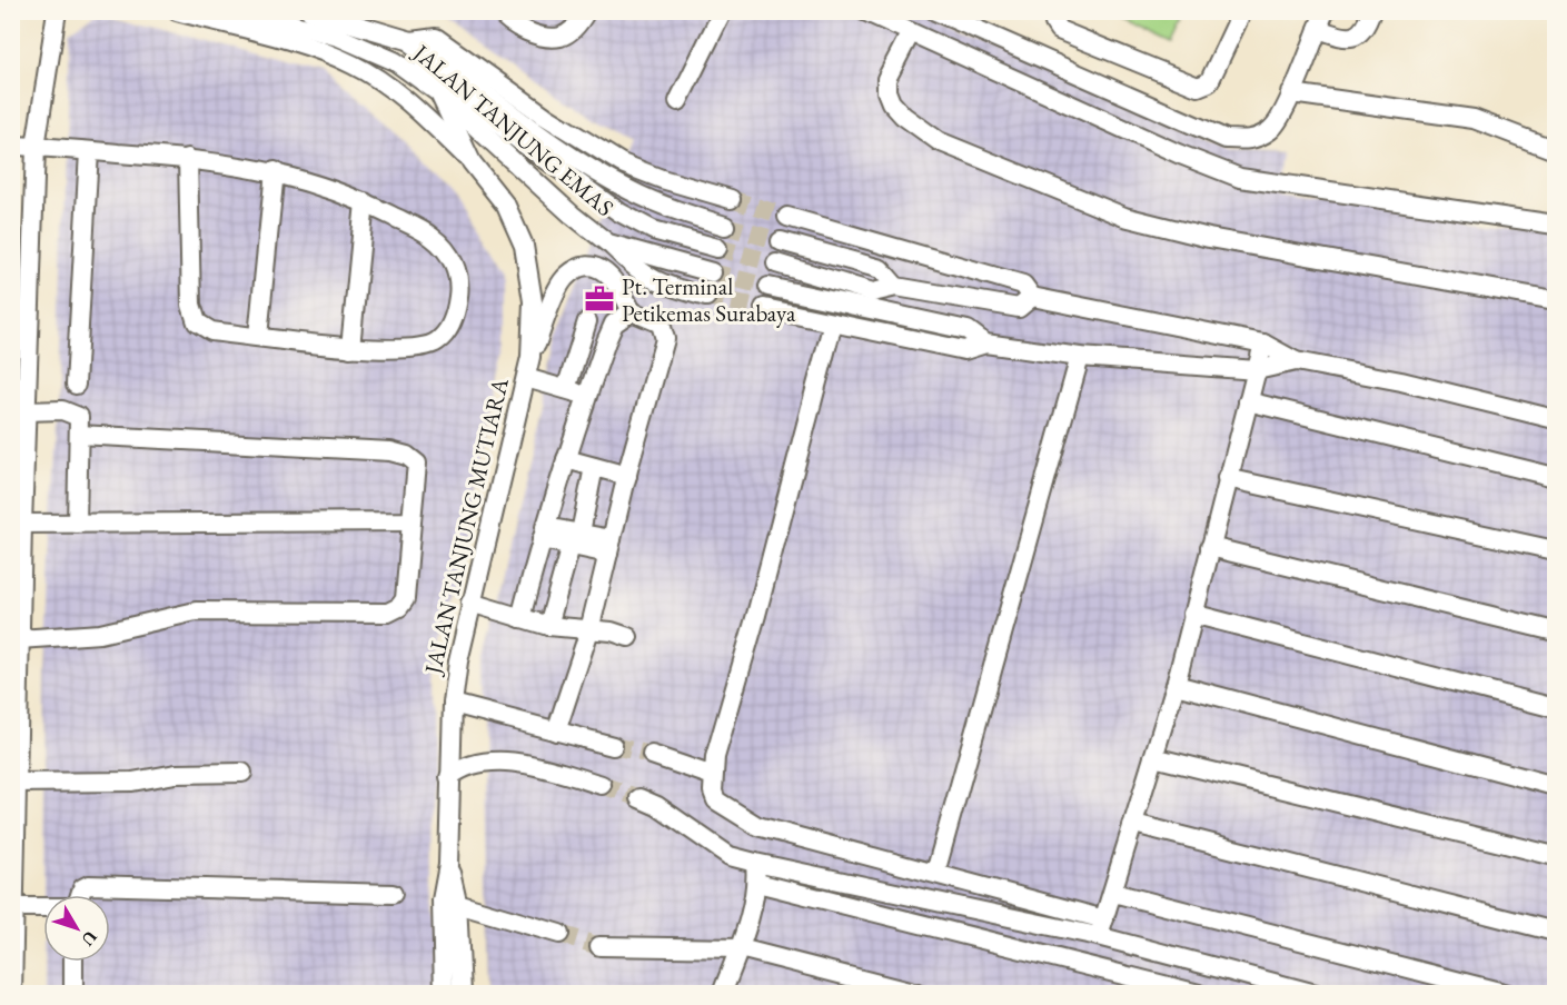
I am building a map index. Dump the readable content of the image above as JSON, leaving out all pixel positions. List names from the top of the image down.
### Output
{
  "streets": {
    "lane": ["JALAN TANJUNG EMAS", "JALAN TANJUNG MUTIARA"]
  },
  "crossings": [
    ["JALAN TANJUNG EMAS", "JALAN TANJUNG MUTIARA"]
  ],
  "places": {
    "office": ["Pt. Terminal Petikemas Surabaya"]
  },
  "north": "bottom right"
}
